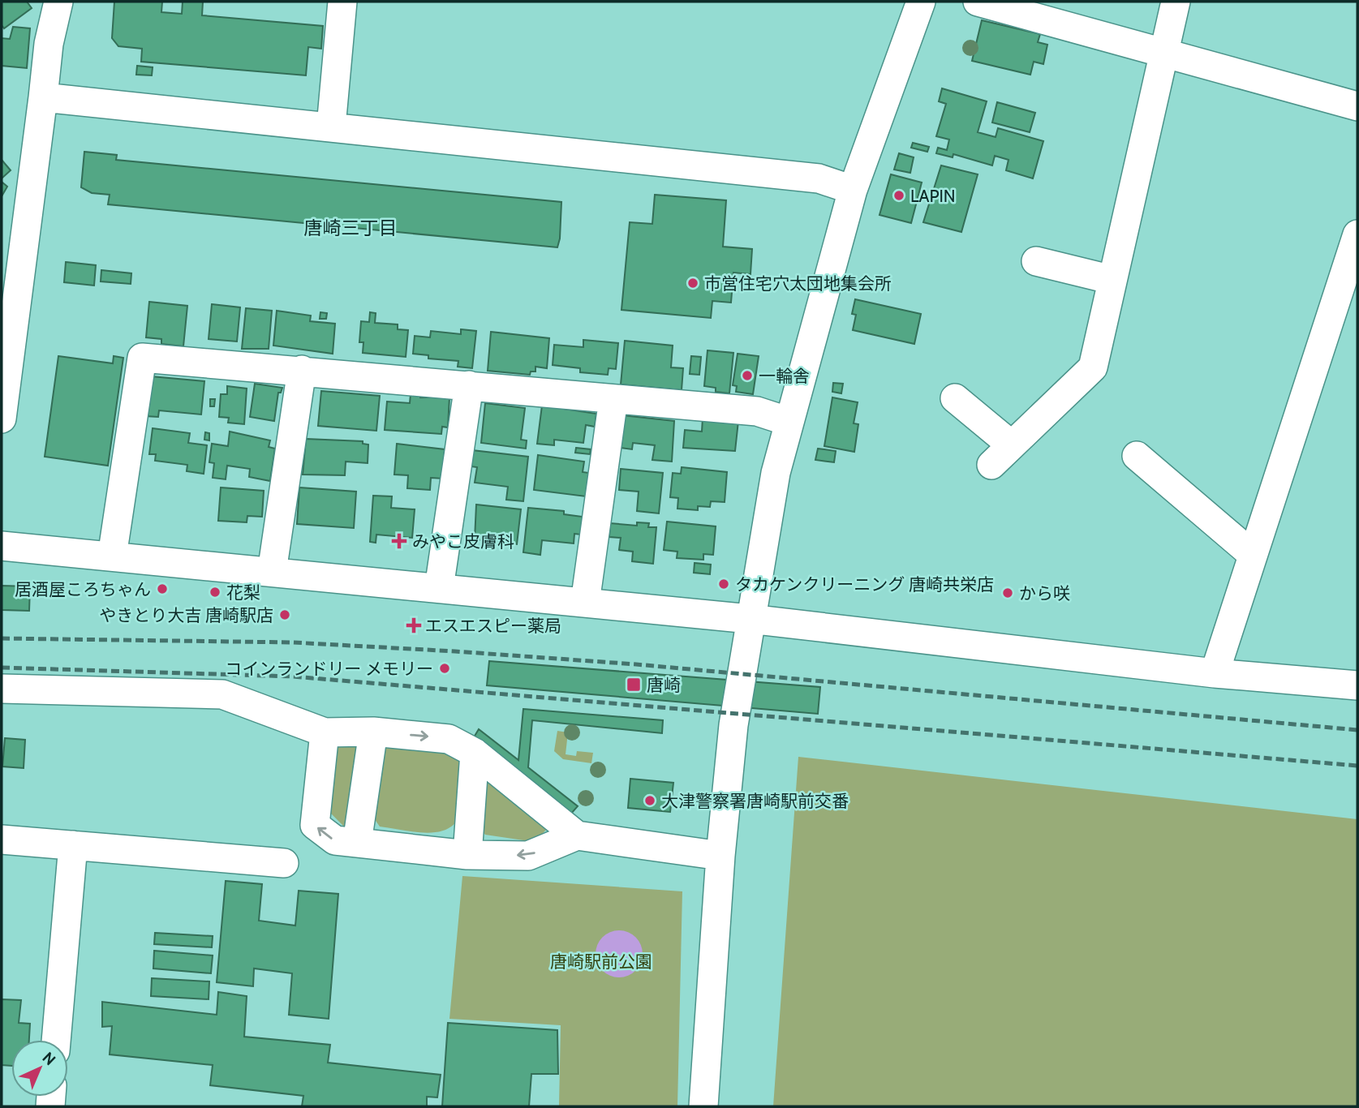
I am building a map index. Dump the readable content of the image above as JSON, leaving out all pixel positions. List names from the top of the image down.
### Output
{
  "districts": ["唐崎三丁目"],
  "parks": ["唐崎駅前公園"],
  "places": {
    "other": [
      "LAPIN",
      "市営住宅穴太団地集会所",
      "一輪舎",
      "タカケンクリーニング 唐崎共栄店",
      "居酒屋ころちゃん",
      "花梨",
      "から咲",
      "やきとり大吉 唐崎駅店",
      "コインランドリー メモリー",
      "大津警察署唐崎駅前交番"
    ],
    "health": ["みやこ皮膚科", "エスエスピー薬局"],
    "transit": ["唐崎"]
  },
  "north": "top right"
}
